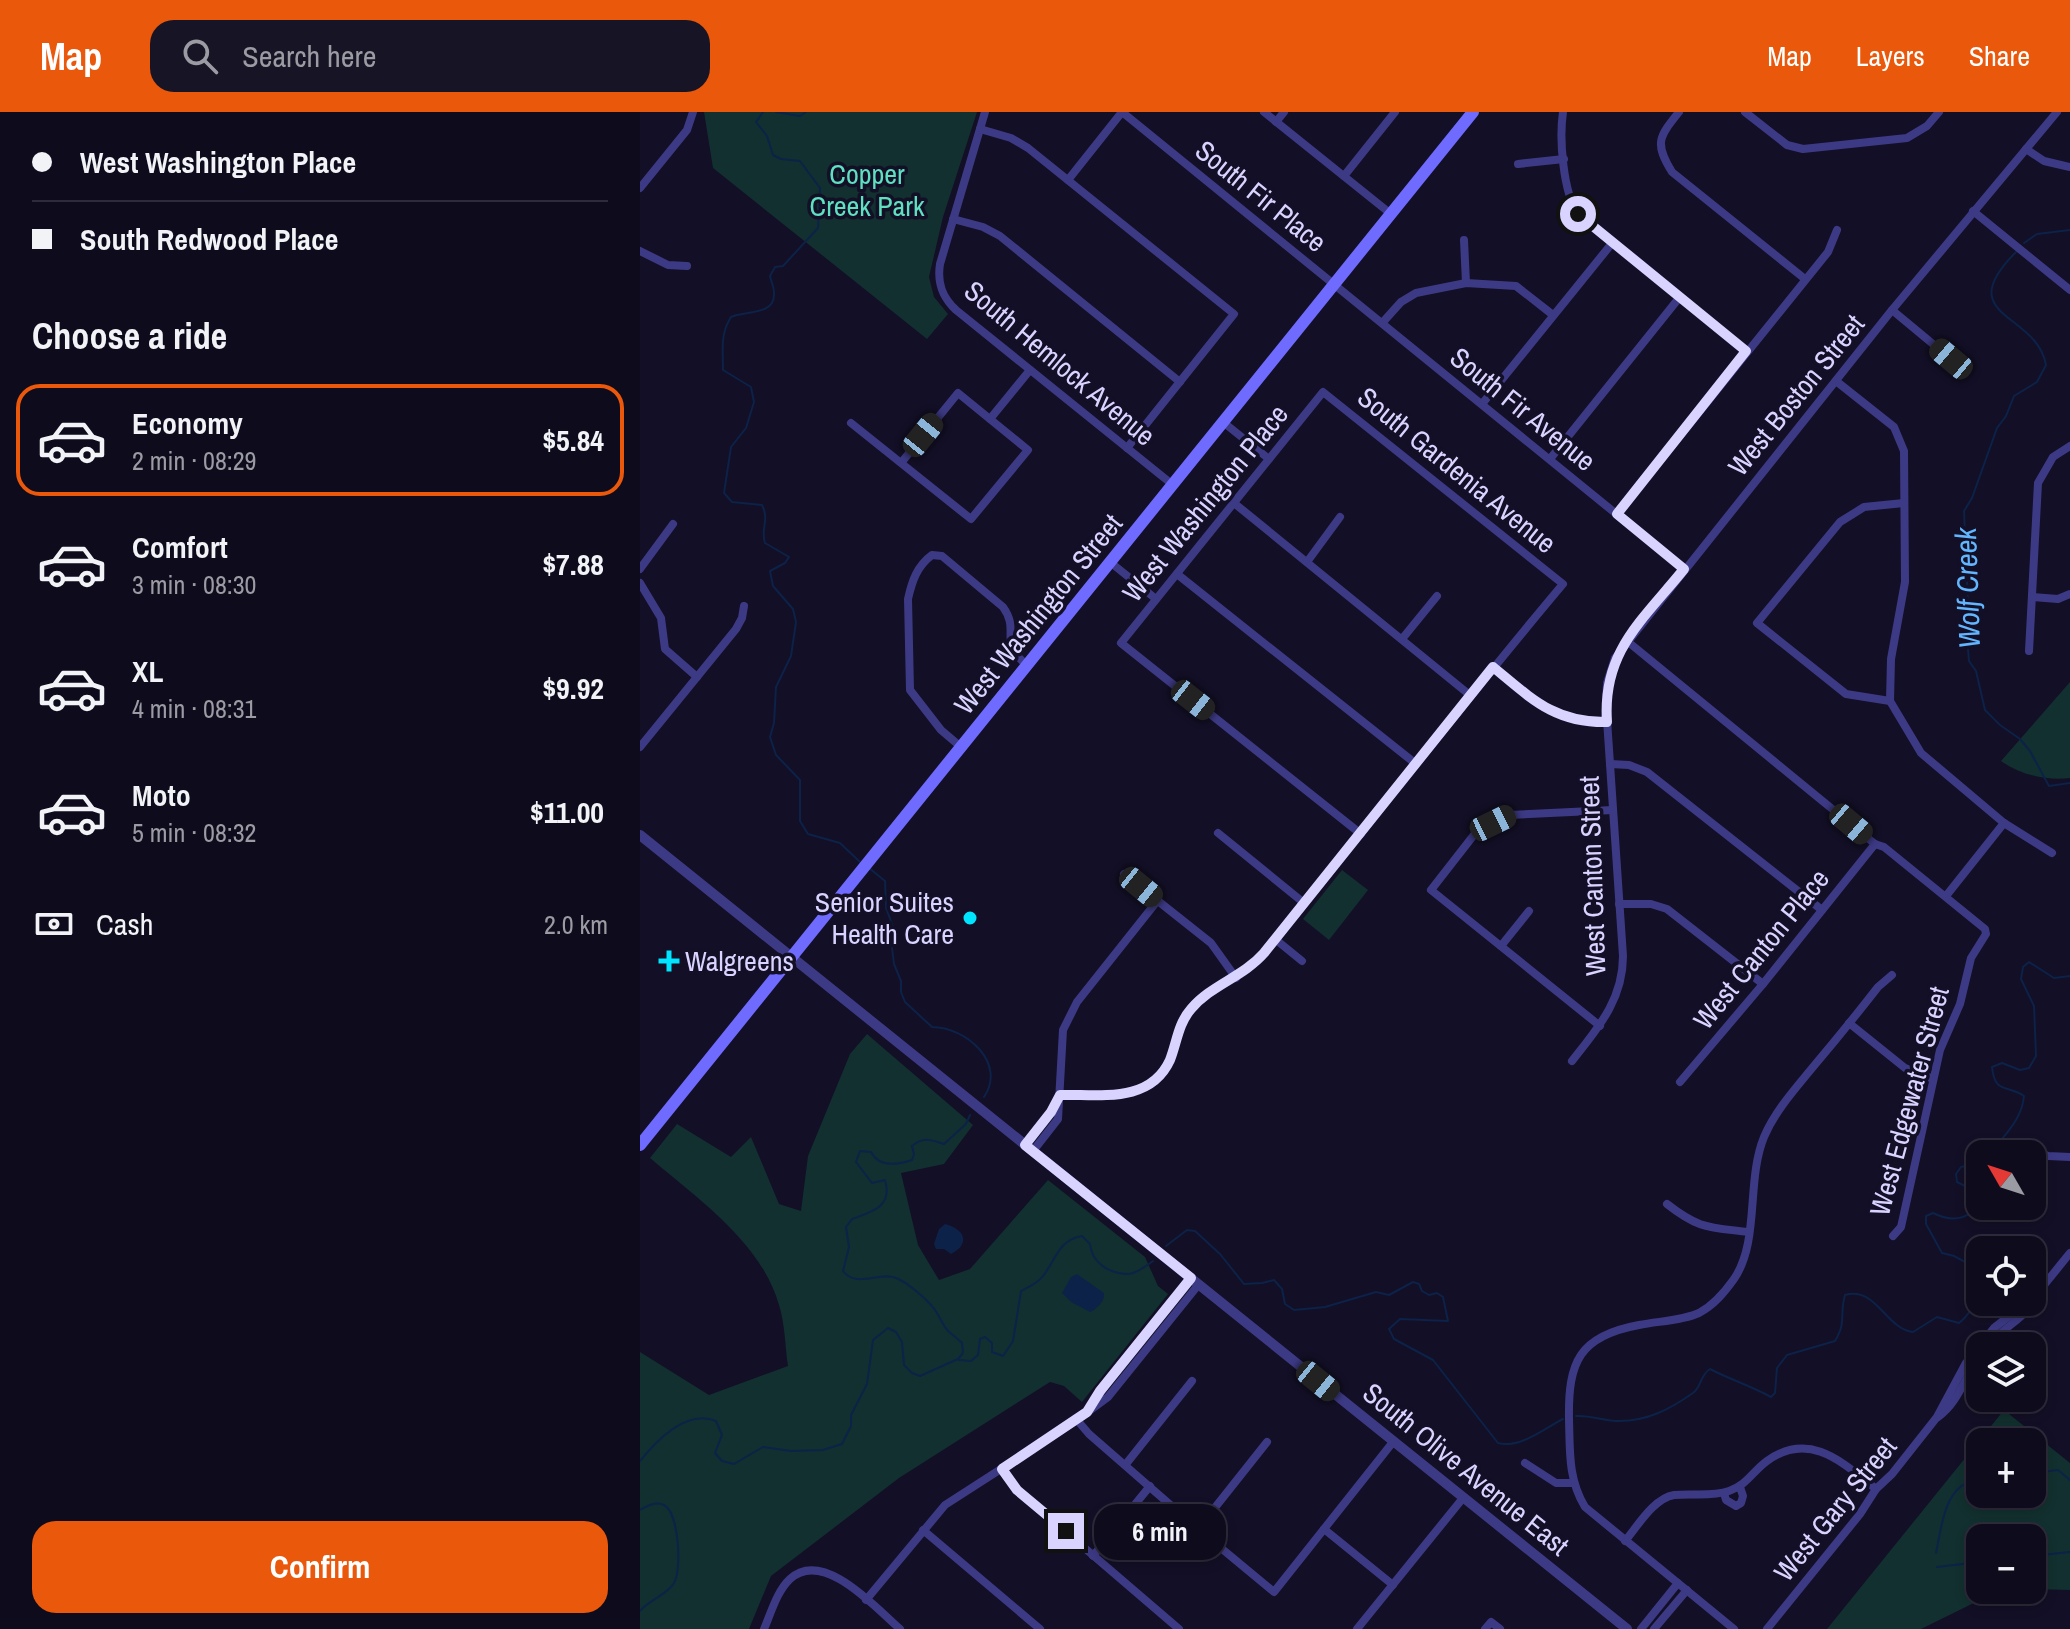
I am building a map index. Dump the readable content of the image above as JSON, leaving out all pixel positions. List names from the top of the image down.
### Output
{
  "streets": {
    "main road": ["West Washington Street"],
    "street": [
      "South Fir Place",
      "South Hemlock Avenue",
      "West Boston Street",
      "South Fir Avenue",
      "South Gardenia Avenue",
      "West Washington Place",
      "West Canton Street",
      "West Canton Place",
      "West Edgewater Street",
      "South Olive Avenue East",
      "West Gary Street"
    ]
  },
  "crossings": [
    ["South Fir Place", "South Fir Avenue"],
    ["South Fir Place", "West Washington Street"],
    ["South Hemlock Avenue", "West Washington Street"],
    ["West Boston Street", "South Fir Avenue"],
    ["West Boston Street", "West Canton Street"],
    ["South Fir Avenue", "West Washington Street"],
    ["South Gardenia Avenue", "West Washington Place"],
    ["West Washington Street", "South Olive Avenue East"],
    ["West Canton Place", "West Edgewater Street"]
  ],
  "water": ["Wolf Creek"],
  "parks": ["Copper Creek Park"],
  "places": {
    "other": ["Senior Suites Health Care"],
    "health": ["Walgreens"]
  },
  "north": "top left",
  "page": {
    "header": "Map",
    "search": "Search here",
    "nav": ["Map", "Layers", "Share"],
    "banner": ["West Washington Place", "South Redwood Place"],
    "heading": "Choose a ride",
    "list": [
      {
        "name": "Economy",
        "note": "2 min · 08:29",
        "value": "$5.84"
      },
      {
        "name": "Comfort",
        "note": "3 min · 08:30",
        "value": "$7.88"
      },
      {
        "name": "XL",
        "note": "4 min · 08:31",
        "value": "$9.92"
      },
      {
        "name": "Moto",
        "note": "5 min · 08:32",
        "value": "$11.00"
      }
    ],
    "pay": ["Cash", "2.0 km"],
    "map_buttons": ["+", "−"],
    "bubble": "6 min",
    "buttons": "Confirm"
  }
}
